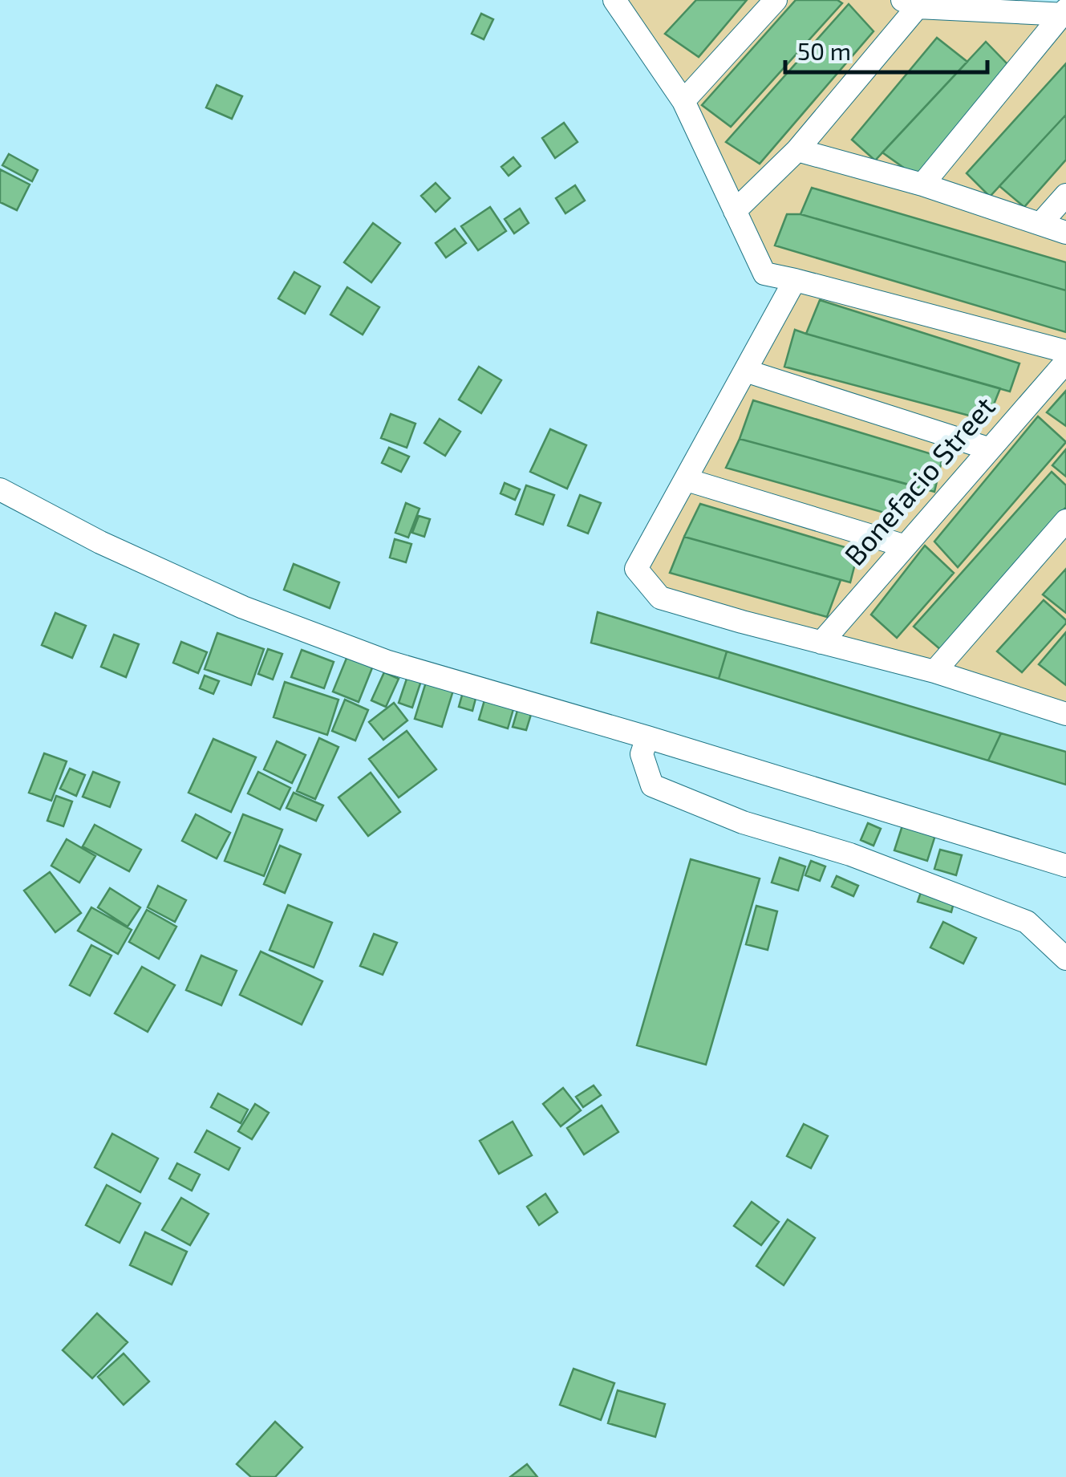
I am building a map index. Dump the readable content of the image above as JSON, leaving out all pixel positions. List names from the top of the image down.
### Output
{
  "streets": {
    "street": ["Bonefacio Street"]
  },
  "scale_bar": "50 m"
}
